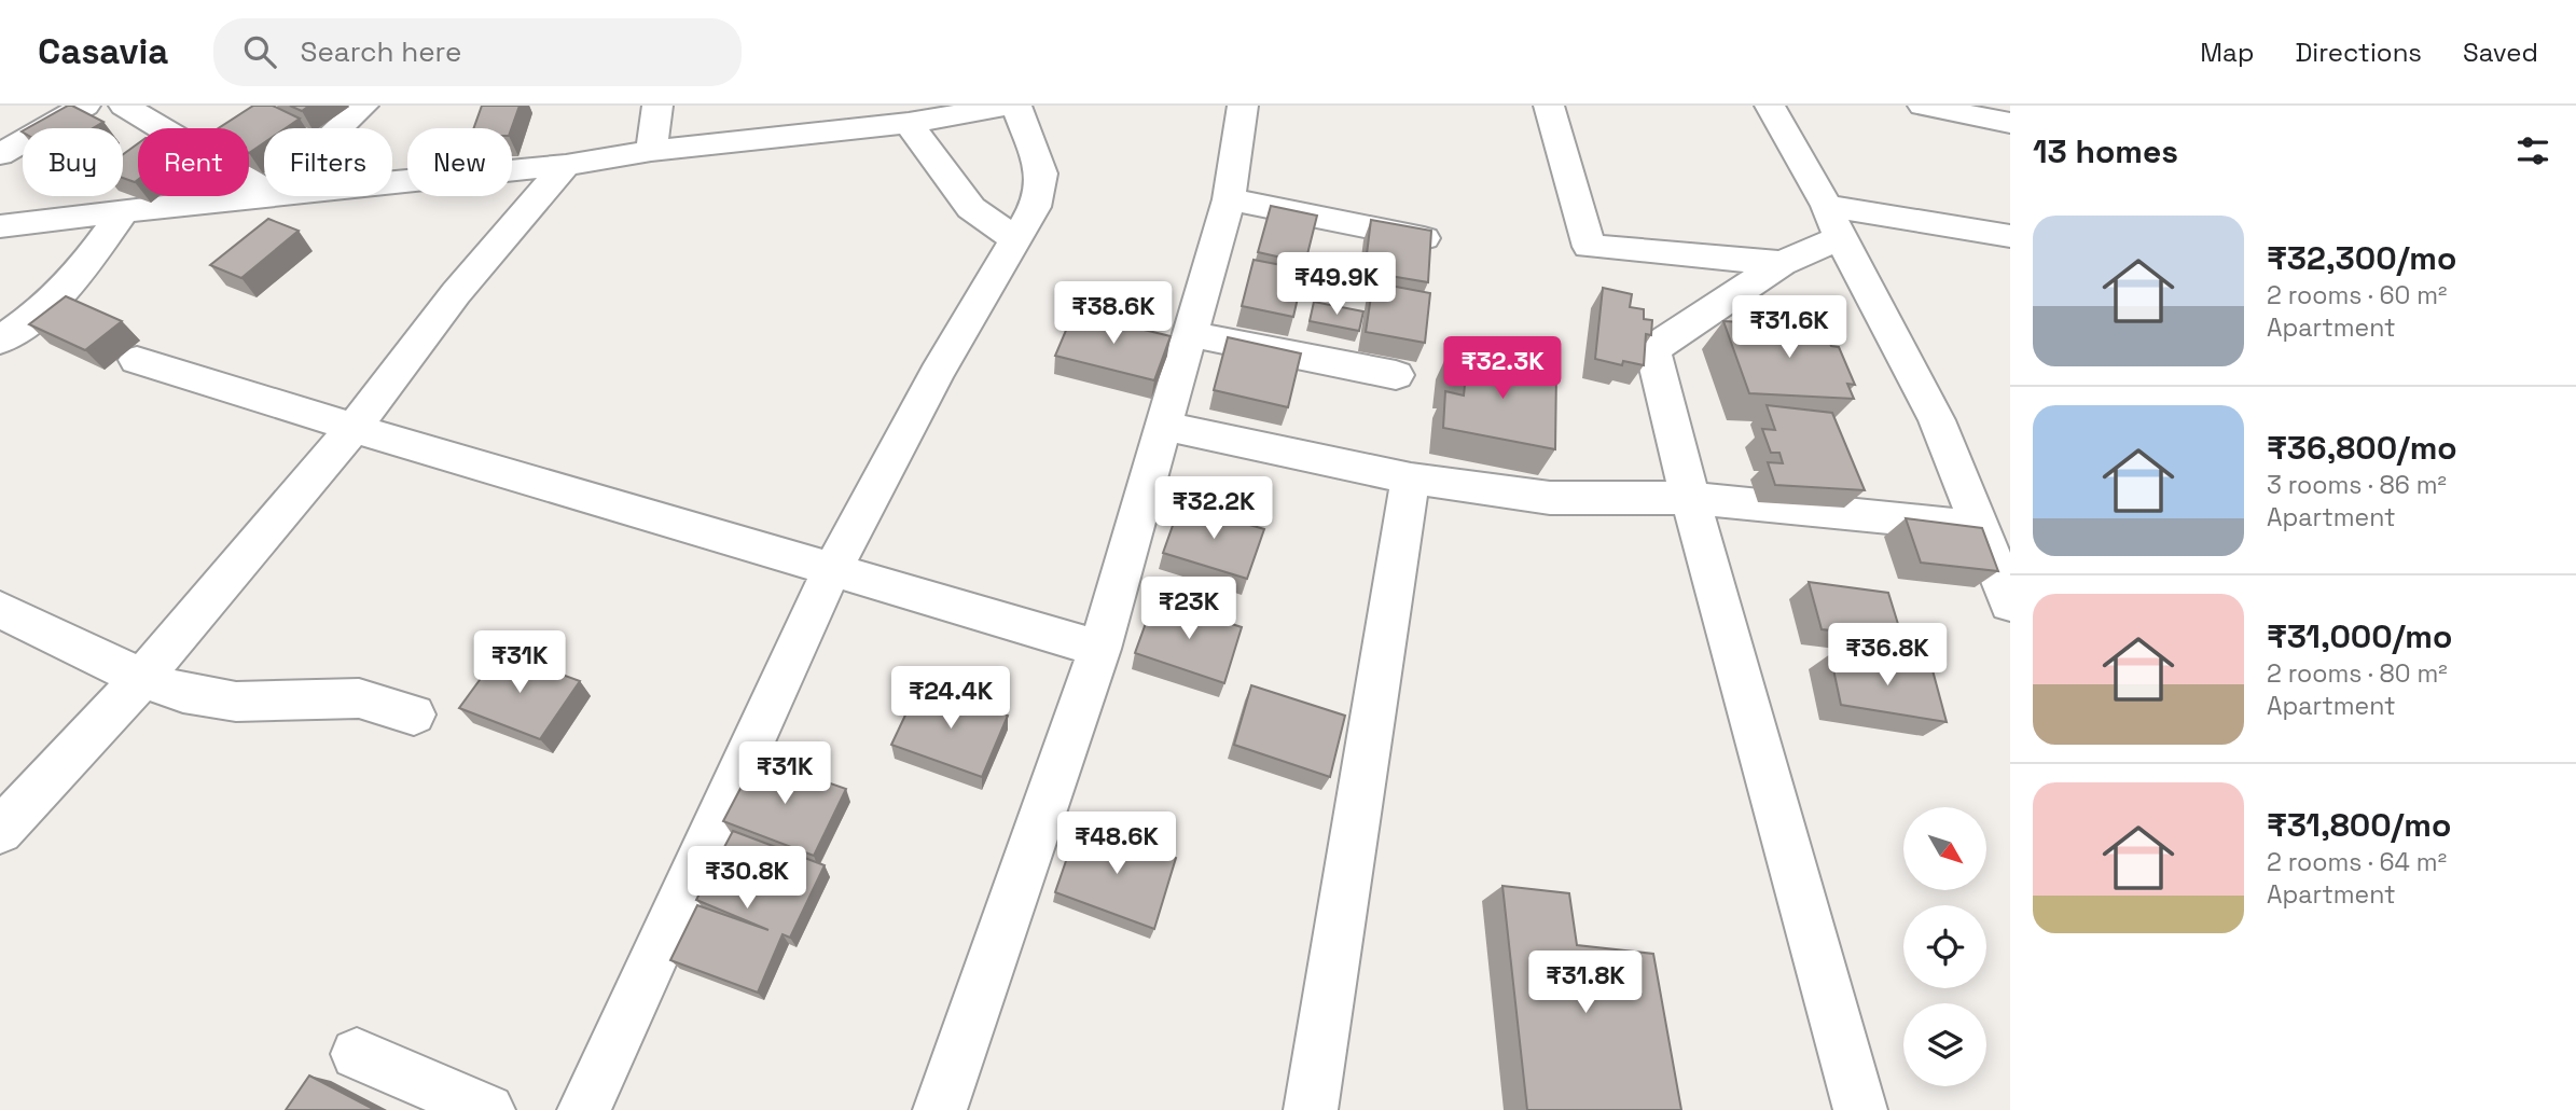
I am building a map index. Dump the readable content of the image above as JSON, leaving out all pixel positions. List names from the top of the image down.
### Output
{
  "north": "bottom right",
  "page": {
    "header": "Casavia",
    "search": "Search here",
    "nav": ["Map", "Directions", "Saved"],
    "heading": "13 homes",
    "chip": [
      "Buy",
      "Rent",
      "Filters",
      "New"
    ],
    "list": [
      {
        "name": "₹32,300/mo",
        "note": "2 rooms · 60 m² · Apartment"
      },
      {
        "name": "₹36,800/mo",
        "note": "3 rooms · 86 m² · Apartment"
      },
      {
        "name": "₹31,000/mo",
        "note": "2 rooms · 80 m² · Apartment"
      },
      {
        "name": "₹31,800/mo",
        "note": "2 rooms · 64 m² · Apartment"
      }
    ],
    "price": [
      "₹49.9K",
      "₹38.6K",
      "₹31.6K",
      "₹32.3K",
      "₹32.2K",
      "₹23K",
      "₹36.8K",
      "₹31K",
      "₹24.4K",
      "₹31K",
      "₹48.6K",
      "₹30.8K",
      "₹31.8K"
    ]
  }
}
